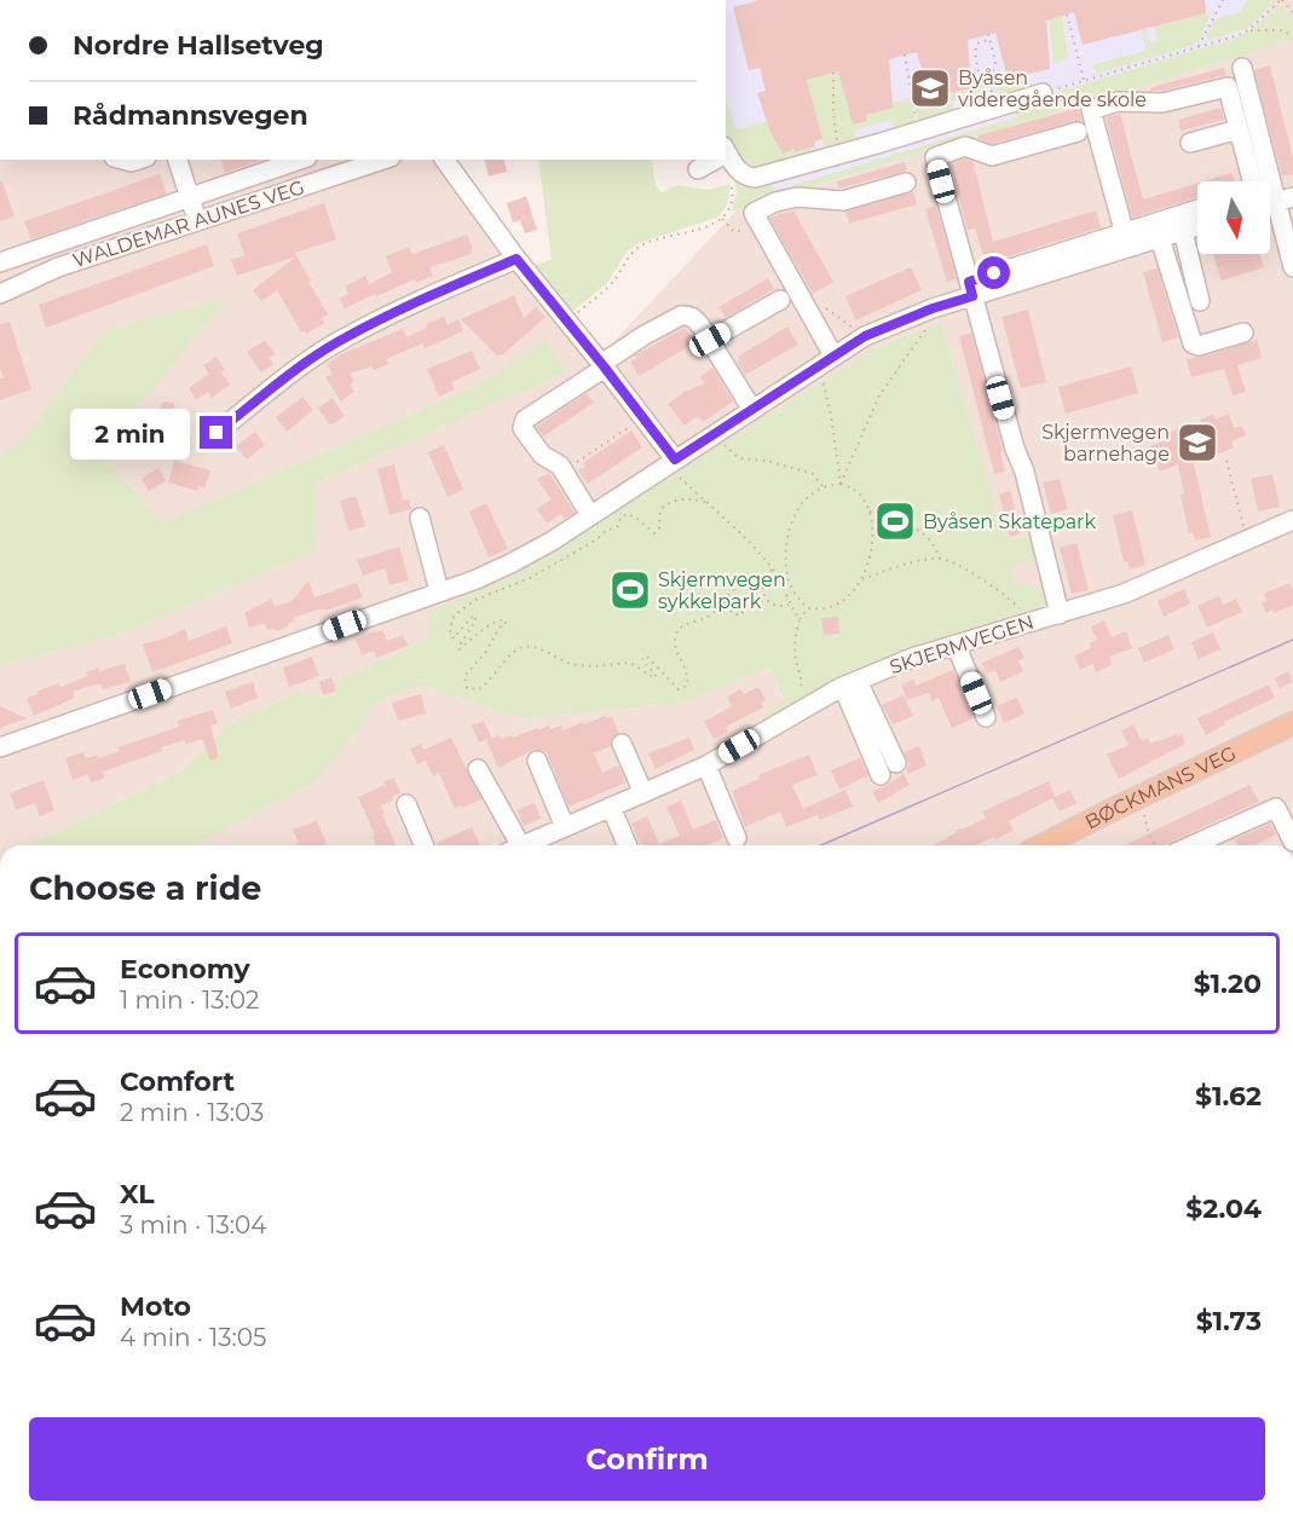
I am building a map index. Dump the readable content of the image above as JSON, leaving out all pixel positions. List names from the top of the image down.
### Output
{
  "streets": {
    "main road": ["BØCKMANS VEG"],
    "street": ["WALDEMAR AUNES VEG", "SKJERMVEGEN"]
  },
  "places": {
    "school or university": ["Byåsen videregående skole", "Skjermvegen barnehage"],
    "sports": ["Byåsen Skatepark", "Skjermvegen sykkelpark"]
  },
  "north": "bottom",
  "page": {
    "banner": ["Nordre Hallsetveg", "Rådmannsvegen"],
    "bubble": "2 min",
    "heading": "Choose a ride",
    "list": [
      {
        "name": "Economy",
        "note": "1 min · 13:02",
        "value": "$1.20"
      },
      {
        "name": "Comfort",
        "note": "2 min · 13:03",
        "value": "$1.62"
      },
      {
        "name": "XL",
        "note": "3 min · 13:04",
        "value": "$2.04"
      },
      {
        "name": "Moto",
        "note": "4 min · 13:05",
        "value": "$1.73"
      }
    ],
    "buttons": "Confirm"
  }
}
